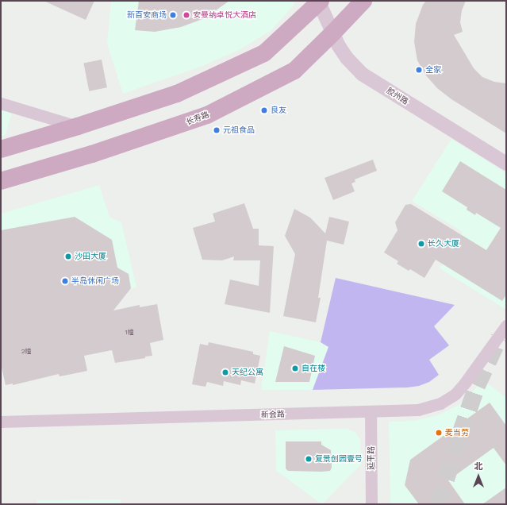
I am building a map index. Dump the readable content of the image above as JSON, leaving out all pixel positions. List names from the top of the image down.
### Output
{
  "streets": {
    "main road": ["长寿路"],
    "street": ["胶州路", "新会路", "延平路"]
  },
  "crossings": [
    ["胶州路", "长寿路"],
    ["新会路", "延平路"]
  ],
  "places": [
    "新百安商场",
    "安曼纳卓悦大酒店",
    "全家",
    "良友",
    "元祖食品",
    "长久大厦",
    "沙田大厦",
    "半岛休闲广场",
    "自在楼",
    "天纪公寓",
    "麦当劳",
    "复景创园壹号"
  ],
  "house_numbers": ["1幢", "2幢"],
  "north": "top"
}
